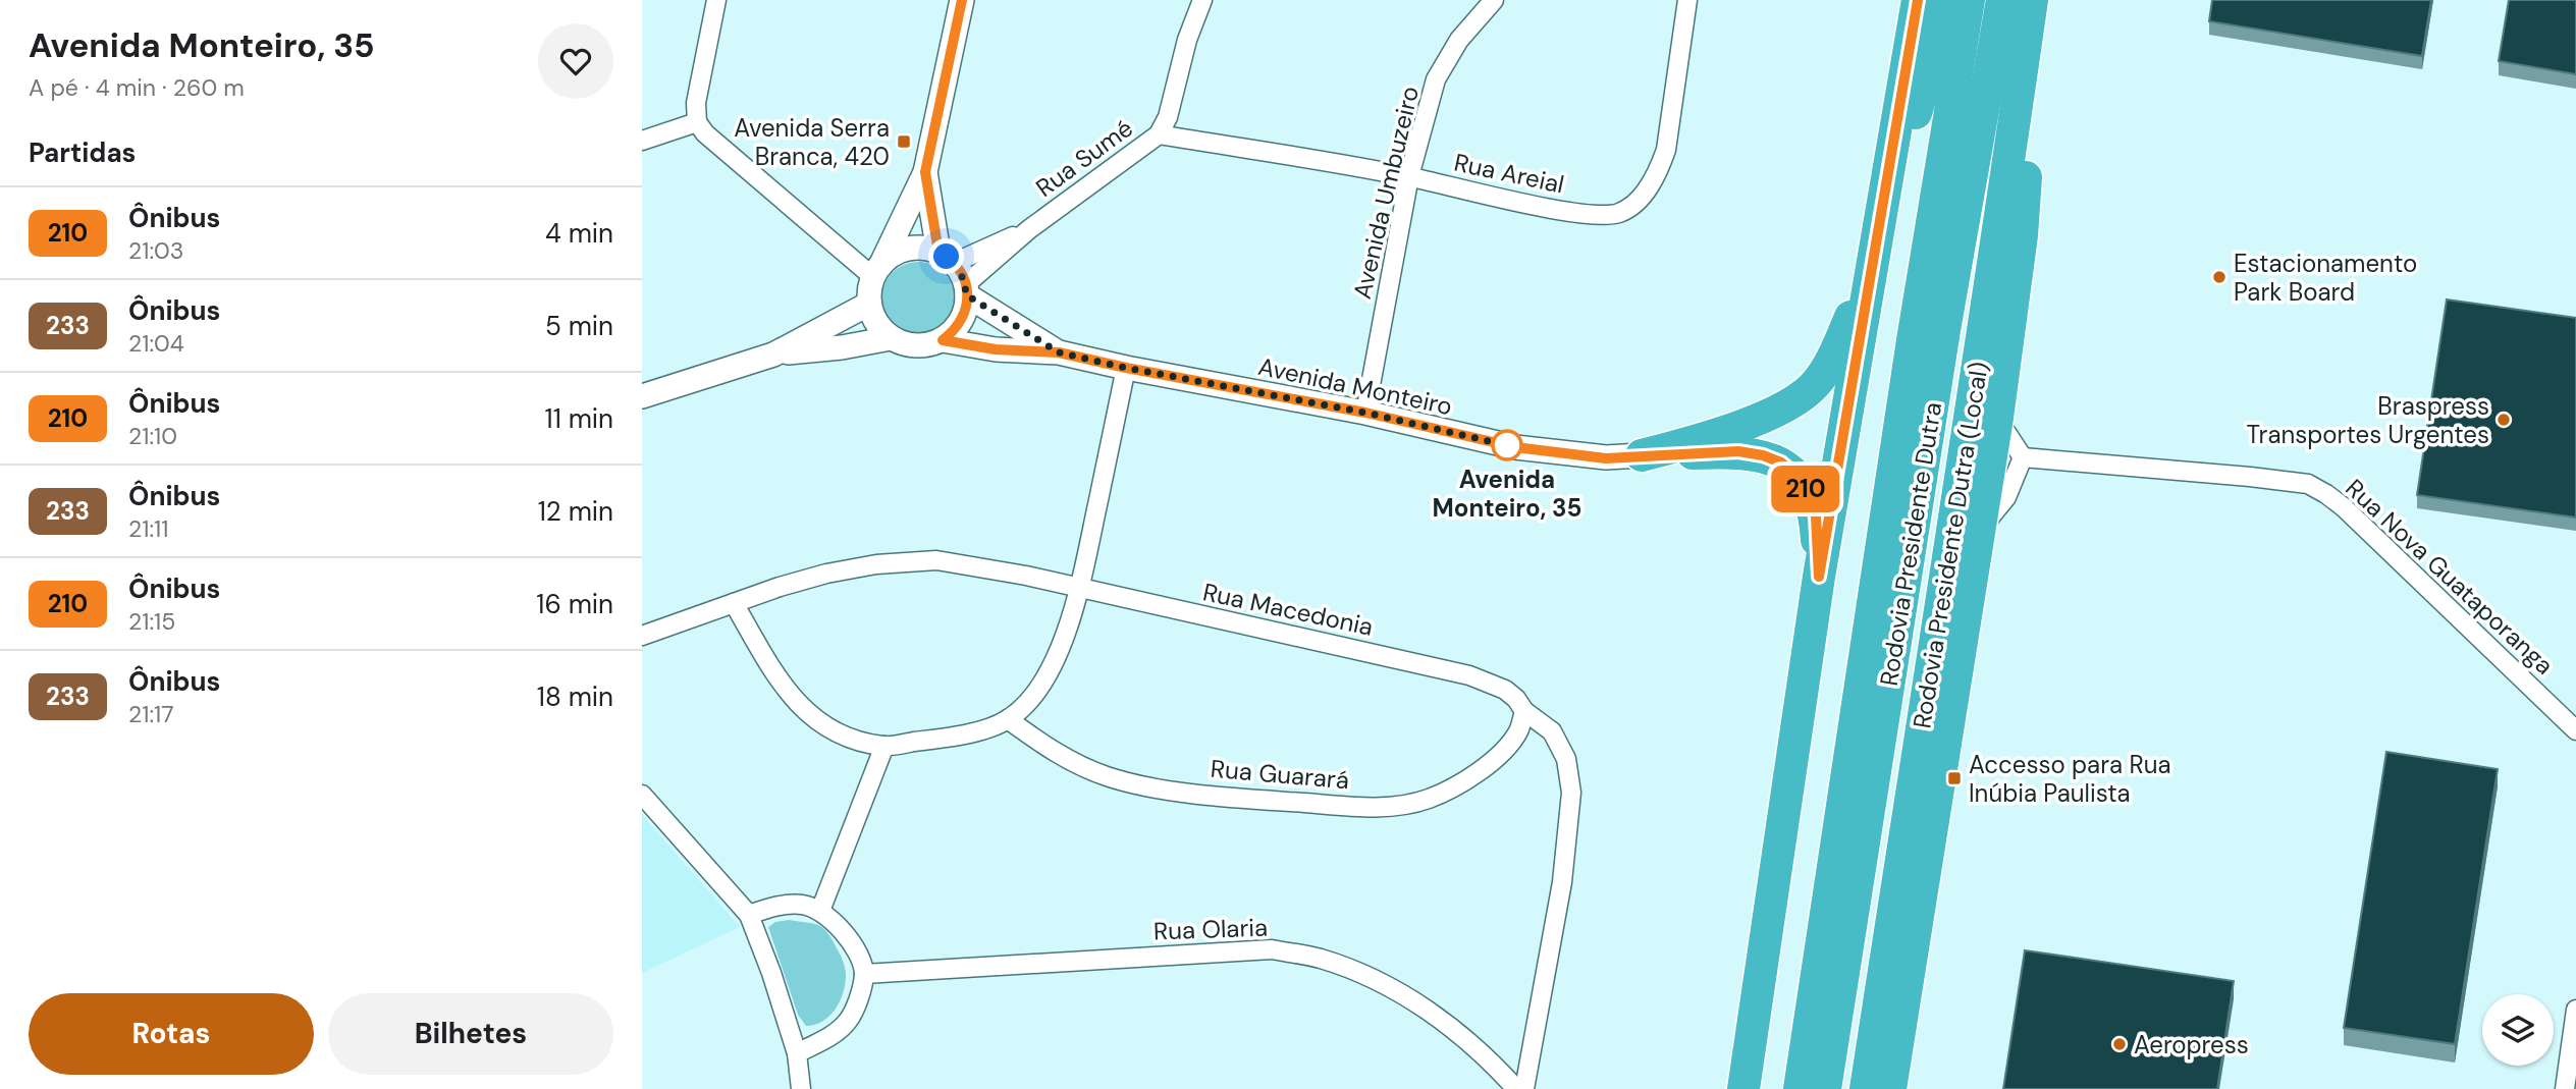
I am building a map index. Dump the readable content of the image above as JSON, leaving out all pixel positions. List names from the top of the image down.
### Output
{
  "streets": {
    "highway": ["Rodovia Presidente Dutra", "Rodovia Presidente Dutra (Local)"],
    "street": [
      "Rua Sumé",
      "Rua Areial",
      "Avenida Umbuzeiro",
      "Avenida Monteiro",
      "Rua Nova Guataporanga",
      "Rua Macedonia",
      "Rua Guarará",
      "Rua Olaria"
    ]
  },
  "crossings": [
    ["Rua Sumé", "Rua Areial"],
    ["Rua Sumé", "Avenida Monteiro"],
    ["Rua Areial", "Avenida Umbuzeiro"],
    ["Avenida Umbuzeiro", "Avenida Monteiro"],
    ["Rua Macedonia", "Rua Guarará"]
  ],
  "places": {
    "transit": ["Avenida Serra Branca, 420", "Accesso para Rua Inúbia Paulista"],
    "other": [
      "Estacionamento Park Board",
      "Braspress Transportes Urgentes",
      "Avenida Monteiro, 35",
      "Aeropress"
    ]
  },
  "lines": ["bus line 210"],
  "page": {
    "heading": [
      ["Avenida Monteiro, 35", "A pé · 4 min · 260 m"],
      "Partidas"
    ],
    "on_map": "210",
    "list": [
      {
        "mark": "210",
        "name": "Ônibus",
        "note": "21:03",
        "value": "4 min"
      },
      {
        "mark": "233",
        "name": "Ônibus",
        "note": "21:04",
        "value": "5 min"
      },
      {
        "mark": "210",
        "name": "Ônibus",
        "note": "21:10",
        "value": "11 min"
      },
      {
        "mark": "233",
        "name": "Ônibus",
        "note": "21:11",
        "value": "12 min"
      },
      {
        "mark": "210",
        "name": "Ônibus",
        "note": "21:15",
        "value": "16 min"
      },
      {
        "mark": "233",
        "name": "Ônibus",
        "note": "21:17",
        "value": "18 min"
      }
    ],
    "buttons": ["Rotas", "Bilhetes"]
  }
}
